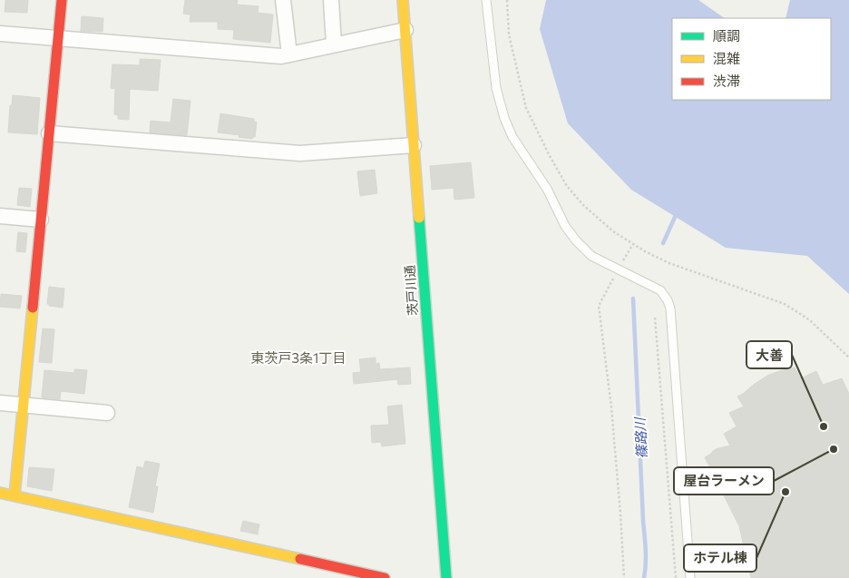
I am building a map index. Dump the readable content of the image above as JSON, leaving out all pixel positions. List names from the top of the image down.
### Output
{
  "streets": {
    "street": ["茨戸川通"]
  },
  "districts": ["東茨戸3条1丁目"],
  "water": ["篠路川"],
  "places": ["大善", "屋台ラーメン", "ホテル棟"],
  "legend": ["順調", "混雑", "渋滞"]
}
